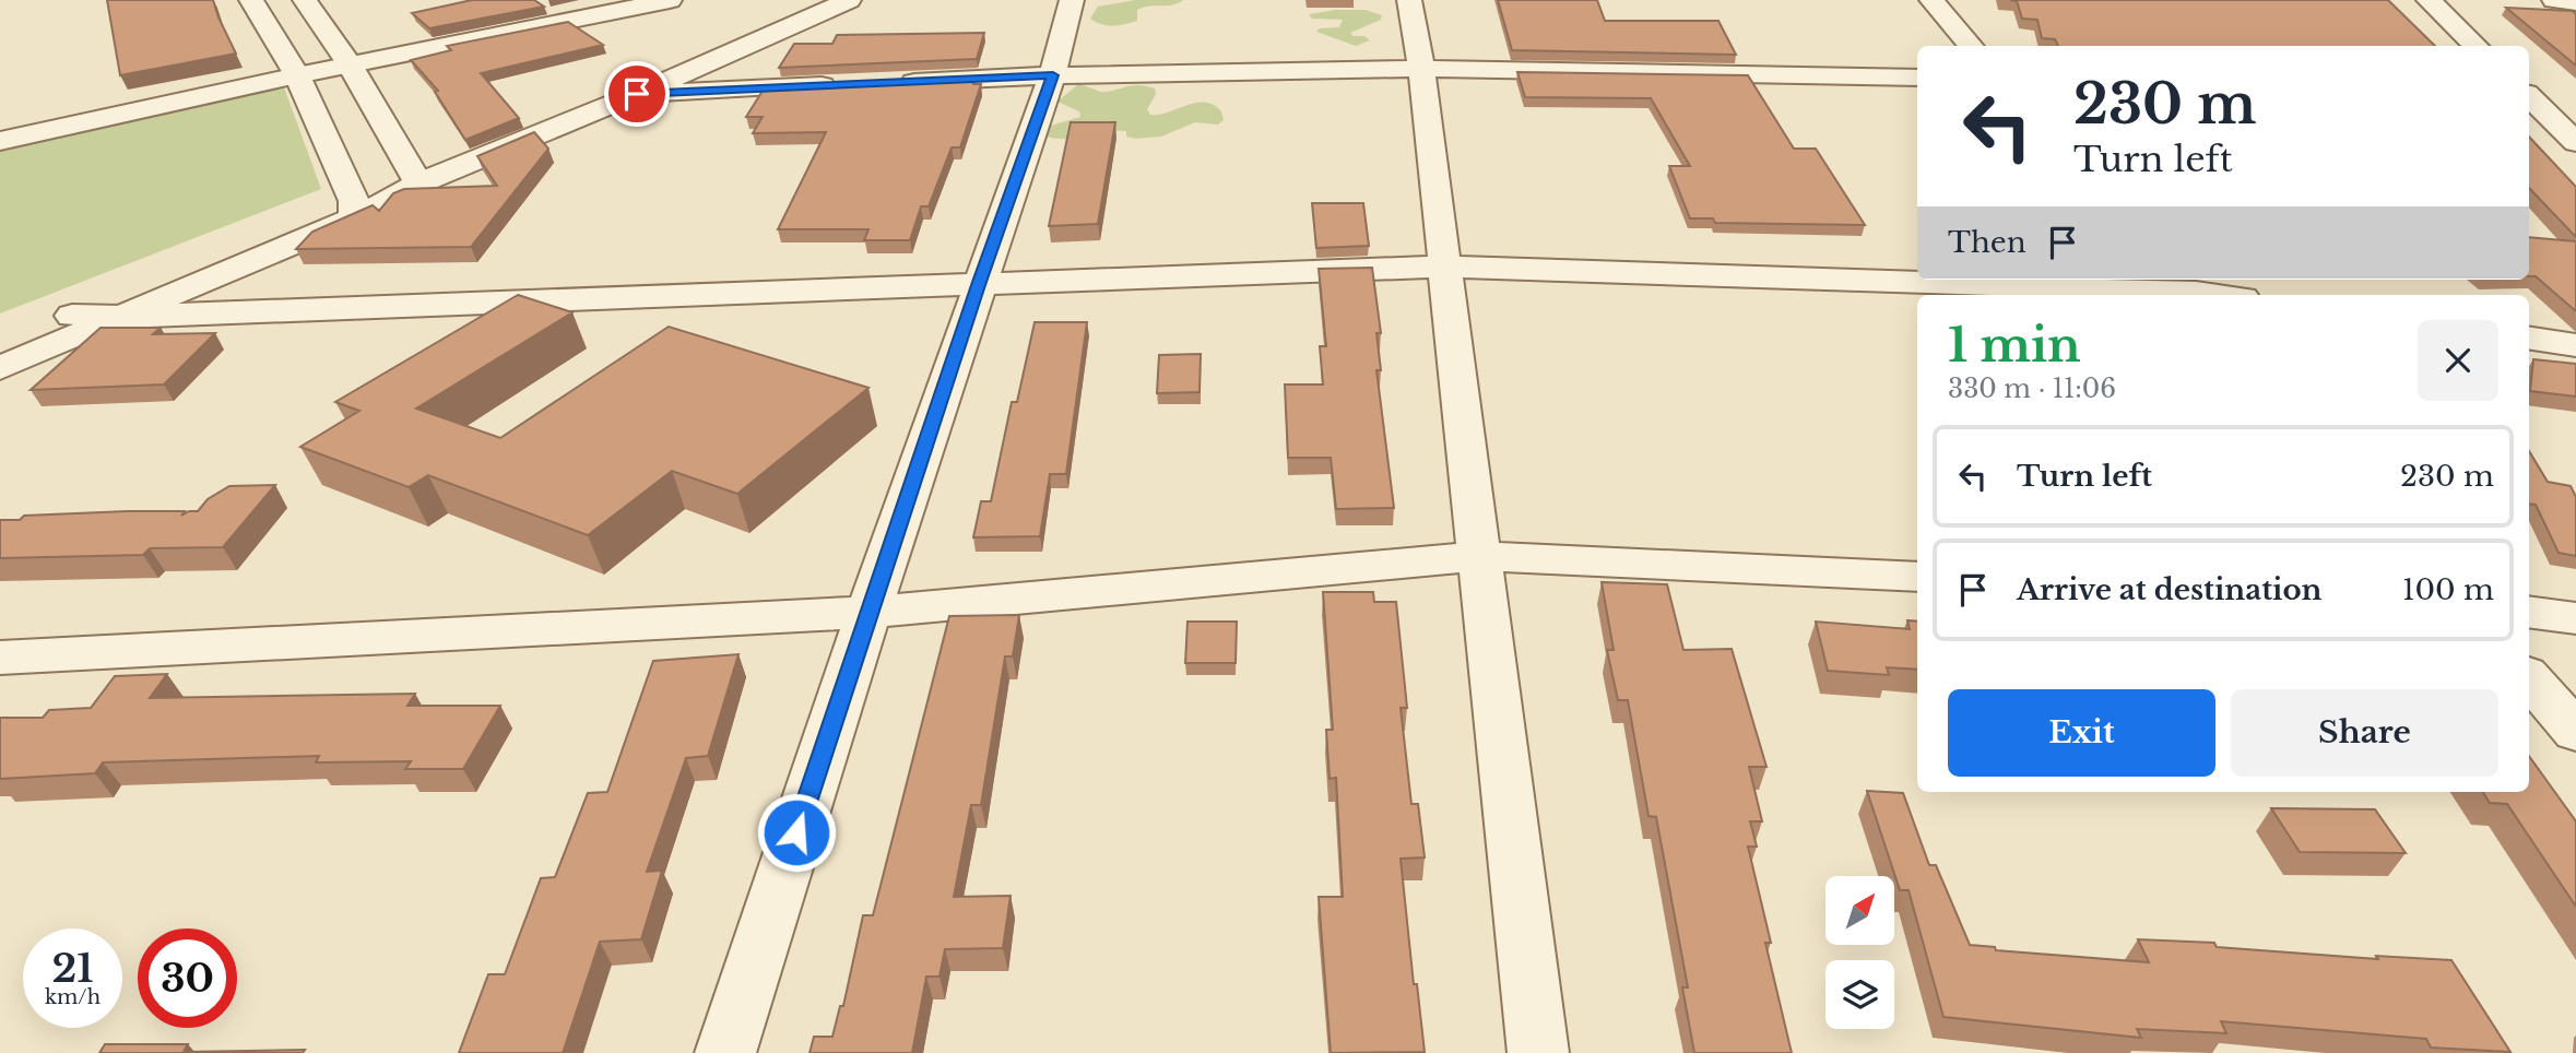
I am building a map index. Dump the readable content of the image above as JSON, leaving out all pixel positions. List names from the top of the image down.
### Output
{
  "north": "top right",
  "page": {
    "turn": ["230 m", "Turn left"],
    "then": "Then",
    "heading": ["1 min", "330 m · 11:06"],
    "list": [
      {
        "name": "Turn left",
        "value": "230 m"
      },
      {
        "name": "Arrive at destination",
        "value": "100 m"
      }
    ],
    "buttons": ["Exit", "Share"],
    "speed": "21 km/h",
    "limit": "30"
  }
}
